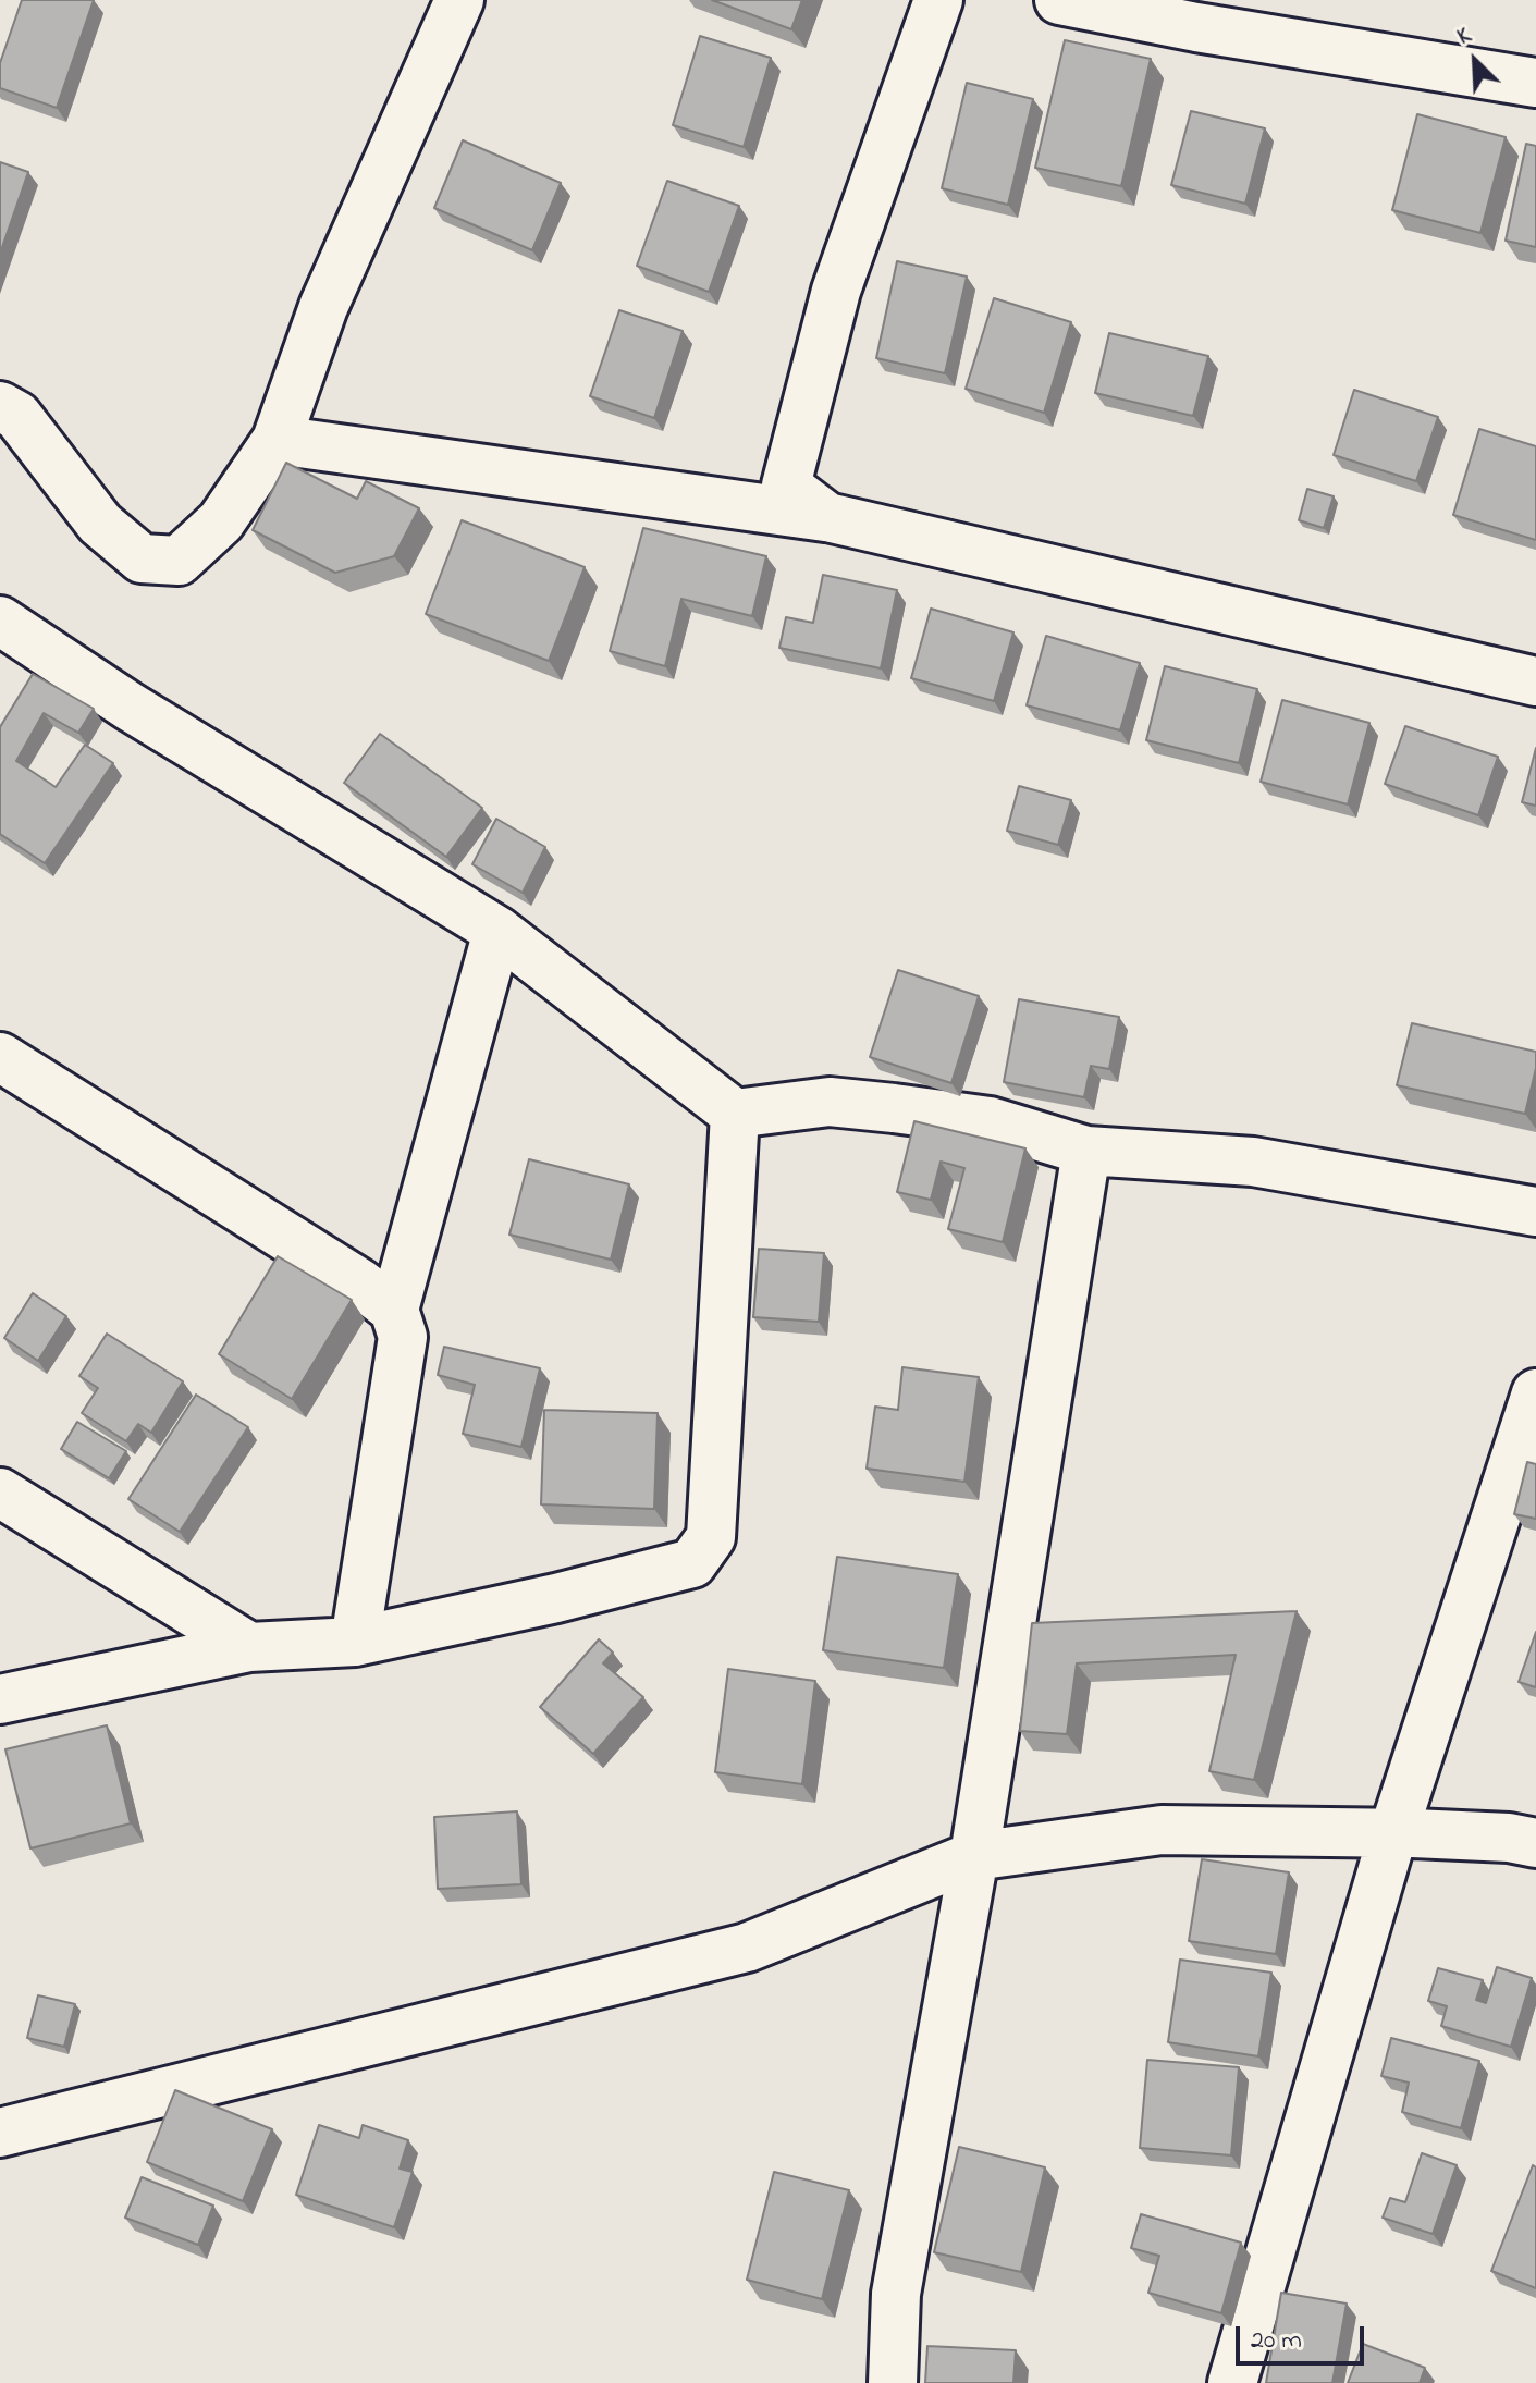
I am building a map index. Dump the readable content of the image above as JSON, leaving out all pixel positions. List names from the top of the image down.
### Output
{
  "scale_bar": "20 m",
  "north": "top left"
}
